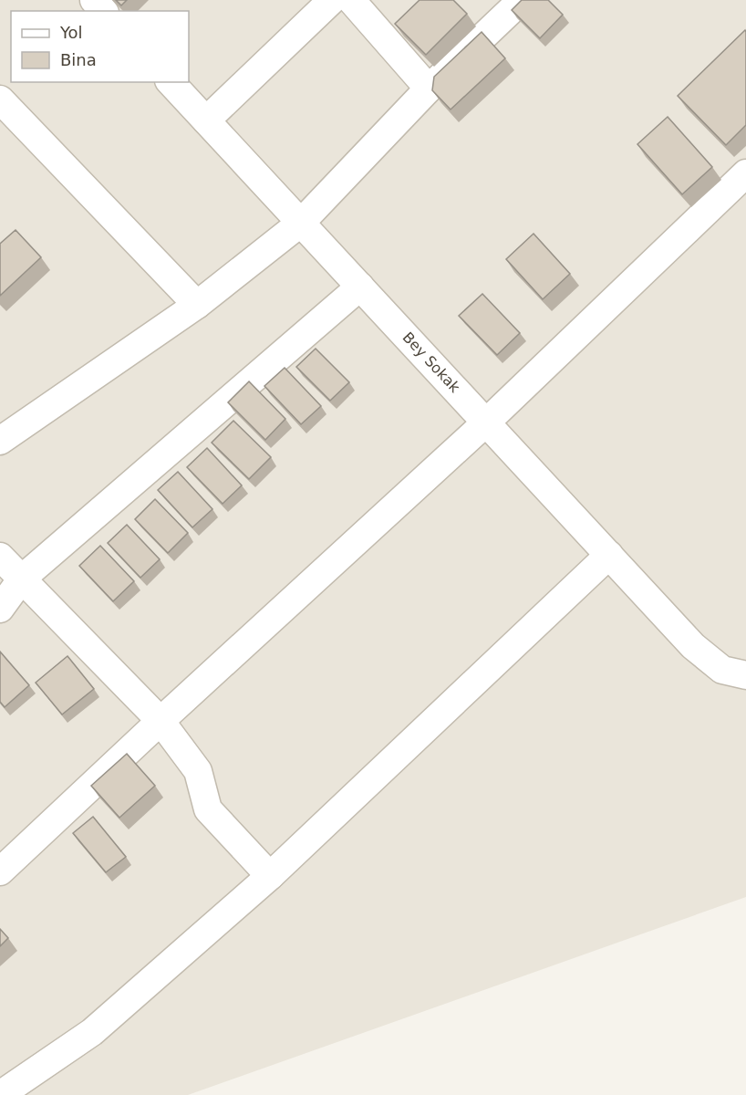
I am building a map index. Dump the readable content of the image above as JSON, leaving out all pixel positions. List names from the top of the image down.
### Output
{
  "streets": {
    "street": ["Bey Sokak"]
  },
  "legend": ["Yol", "Bina"]
}
